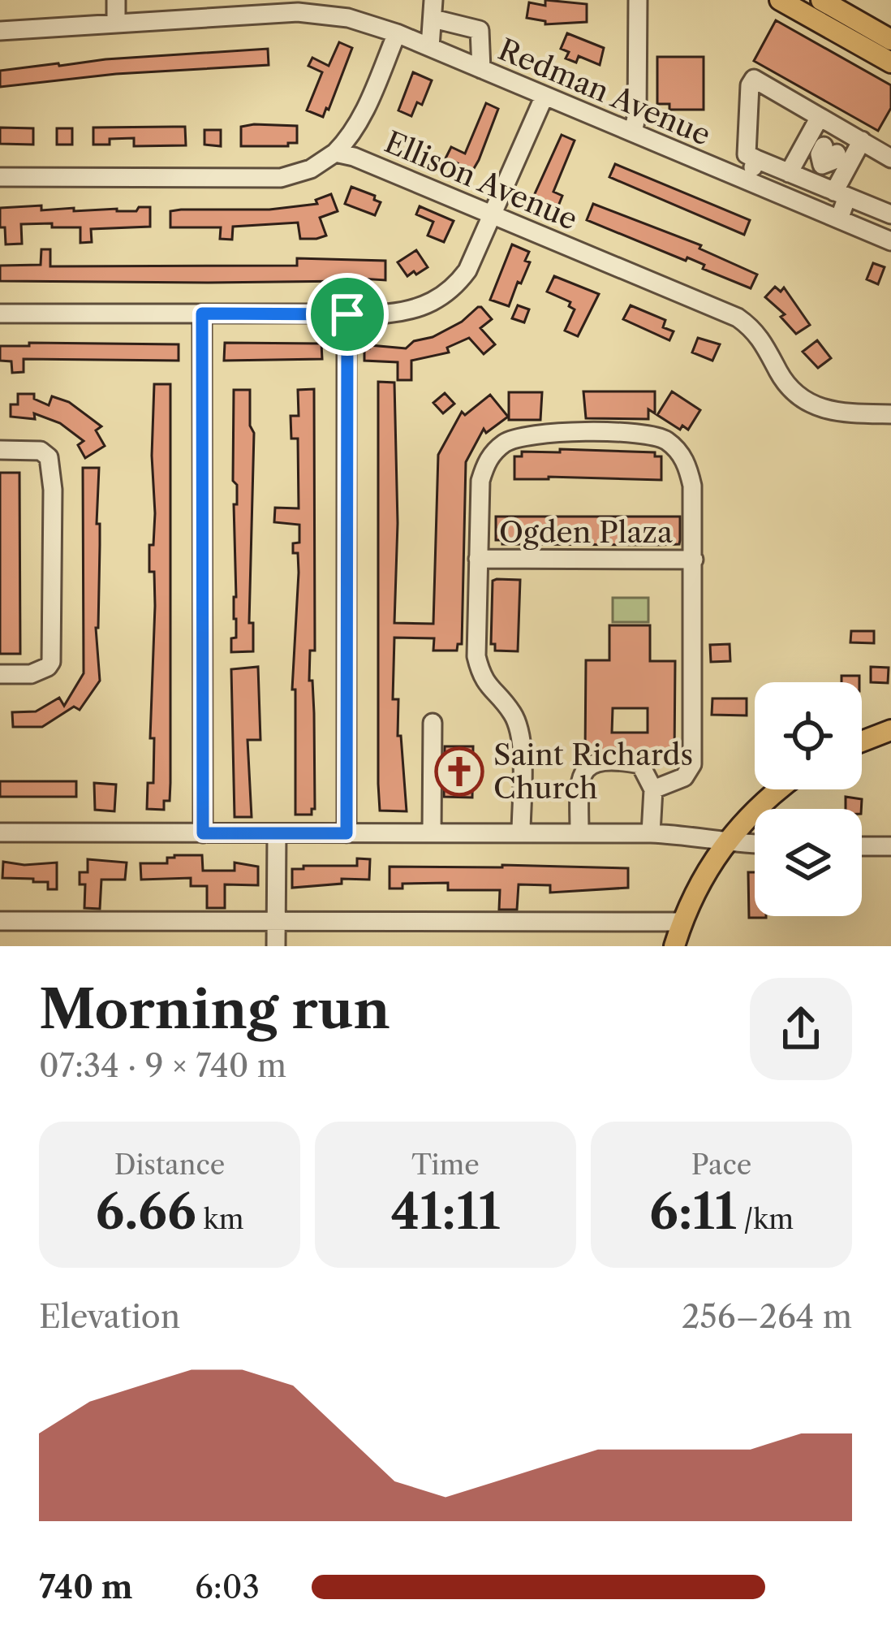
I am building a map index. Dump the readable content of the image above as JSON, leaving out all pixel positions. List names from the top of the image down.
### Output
{
  "streets": {
    "street": ["Redman Avenue", "Ellison Avenue", "Ogden Plaza"]
  },
  "places": {
    "church": ["Saint Richards Church"]
  },
  "page": {
    "heading": ["Morning run", "07:34 · 9 × 740 m"],
    "stats": [
      ["Distance", "6.66 km"],
      ["Time", "41:11"],
      ["Pace", "6:11 /km"]
    ],
    "chart": ["Elevation", "256–264 m"],
    "list": [
      {
        "name": "740 m",
        "note": "6:03"
      }
    ]
  }
}
